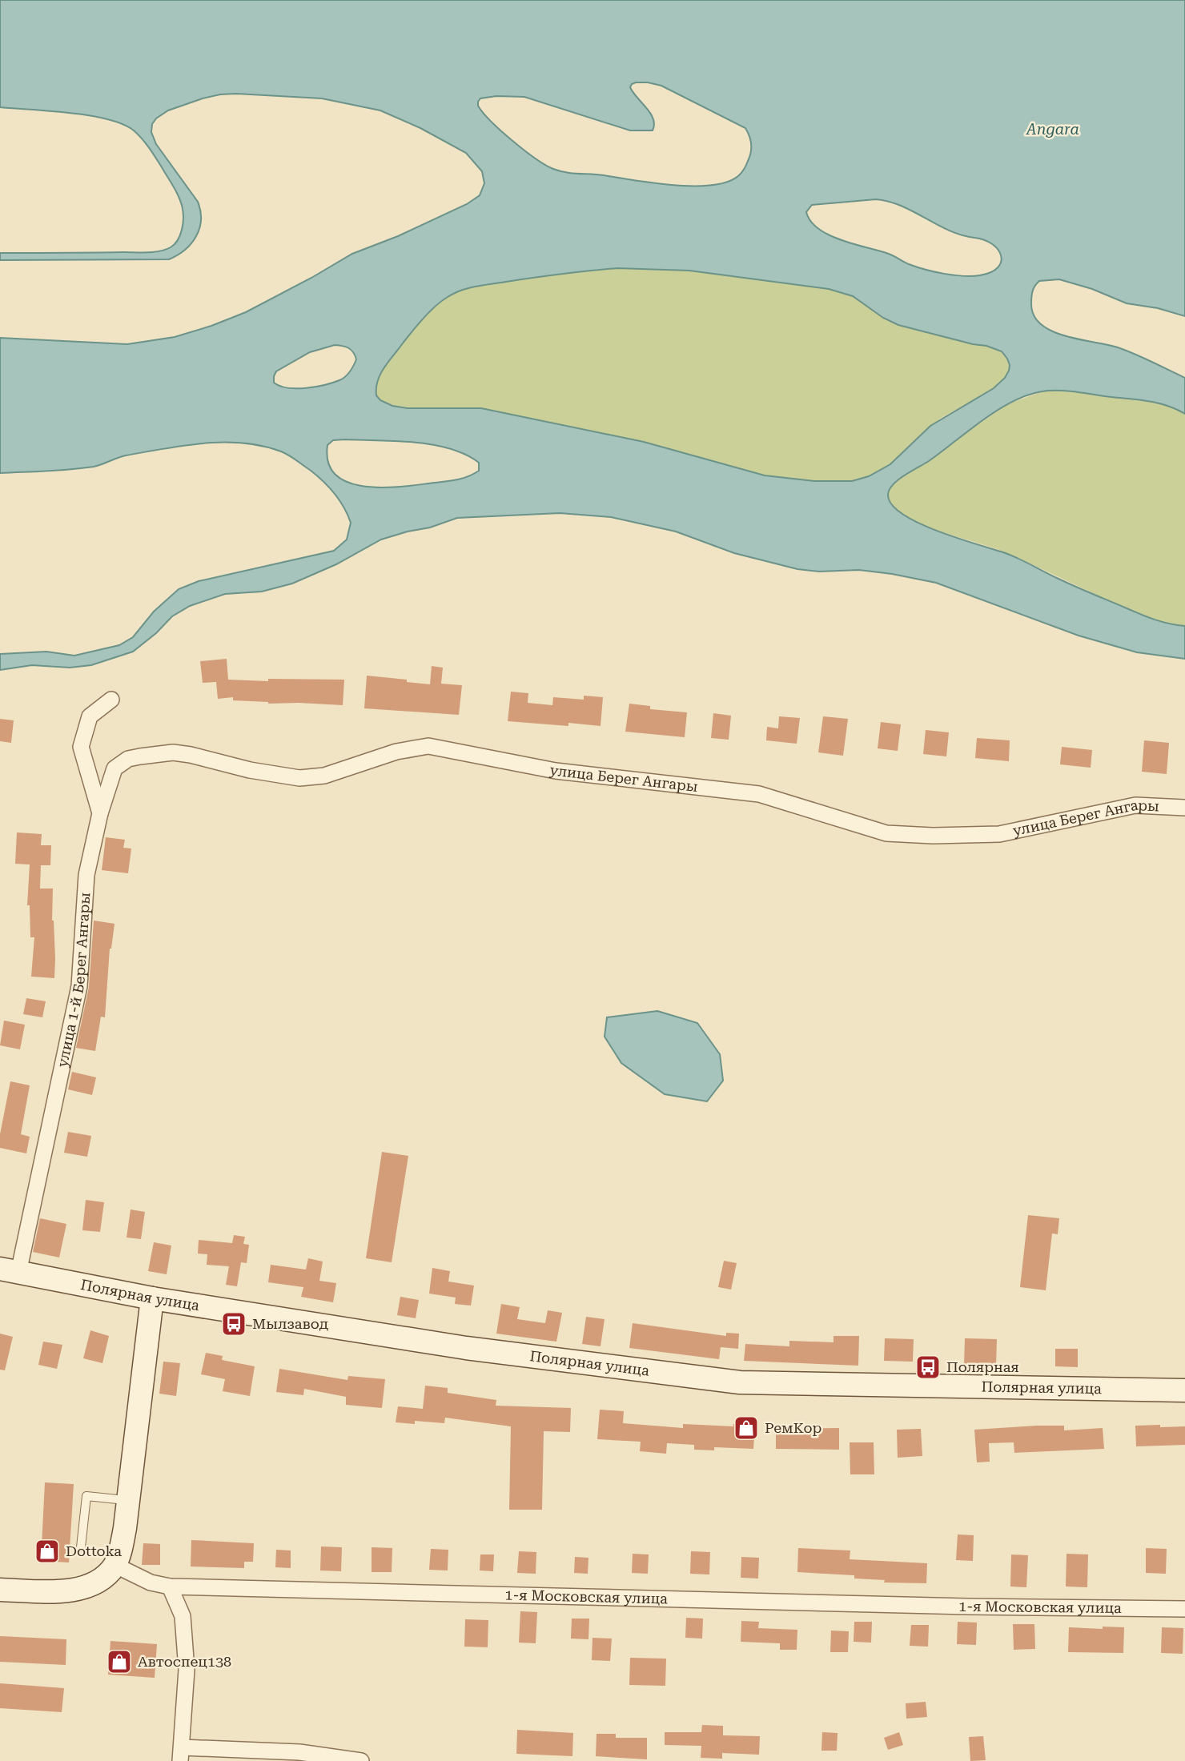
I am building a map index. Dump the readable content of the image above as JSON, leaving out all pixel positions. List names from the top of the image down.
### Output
{
  "streets": {
    "main road": ["Полярная улица"],
    "street": ["улица Берег Ангары", "улица 1-й Берег Ангары", "1-я Московская улица"]
  },
  "crossings": [
    ["улица Берег Ангары", "улица 1-й Берег Ангары"],
    ["улица 1-й Берег Ангары", "Полярная улица"]
  ],
  "water": ["Angara"],
  "places": {
    "bus stop": ["Мылзавод", "Полярная"],
    "shop": ["РемКор", "Dottoka", "Автоспец138"]
  }
}
